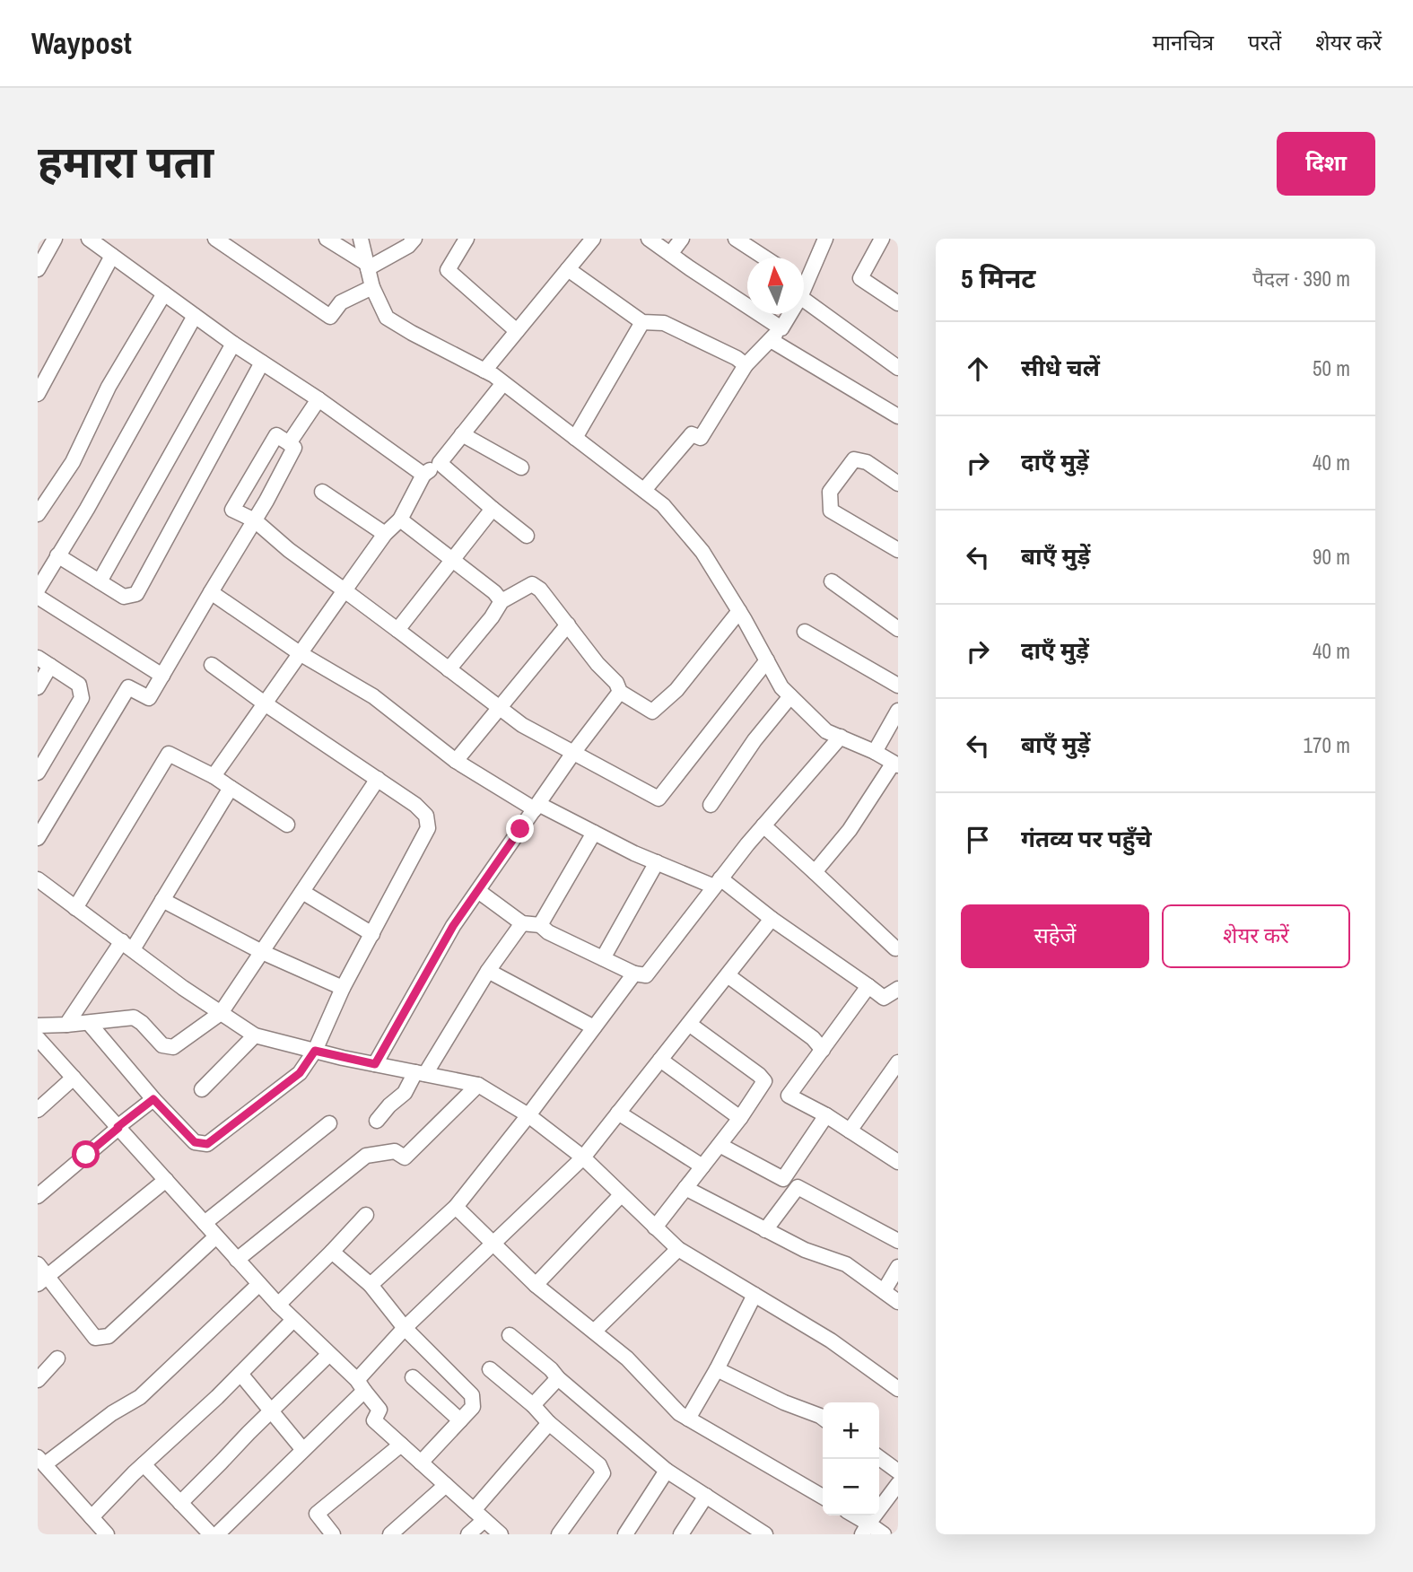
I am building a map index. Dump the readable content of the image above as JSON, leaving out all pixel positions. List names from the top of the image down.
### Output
{
  "north": "top",
  "page": {
    "header": "Waypost",
    "nav": ["मानचित्र", "परतें", "शेयर करें"],
    "title": "हमारा पता",
    "buttons": [
      "दिशा",
      ["सहेजें", "शेयर करें"]
    ],
    "heading": ["5 मिनट", "पैदल · 390 m"],
    "list": [
      ["सीधे चलें", "50 m"],
      ["दाएँ मुड़ें", "40 m"],
      ["बाएँ मुड़ें", "90 m"],
      ["दाएँ मुड़ें", "40 m"],
      ["बाएँ मुड़ें", "170 m"],
      "गंतव्य पर पहुँचे"
    ],
    "map_buttons": ["+", "−"]
  }
}
